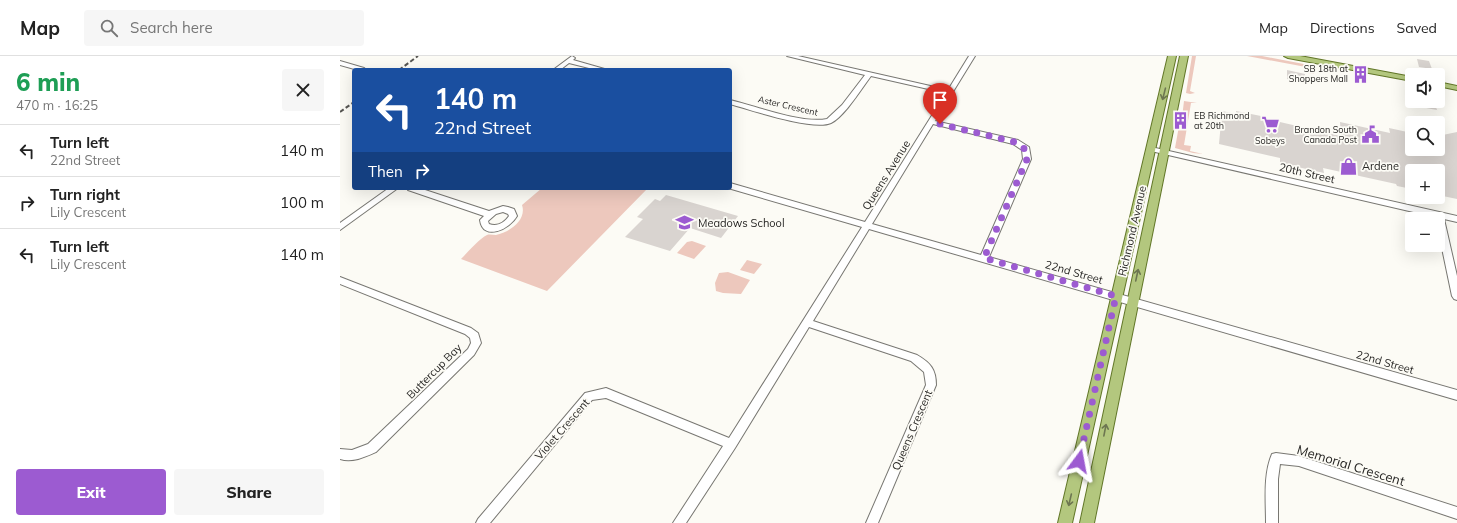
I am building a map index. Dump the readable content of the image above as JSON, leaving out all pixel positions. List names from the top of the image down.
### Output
{
  "streets": {
    "main road": ["Richmond Avenue"],
    "street": [
      "Aster Crescent",
      "20th Street",
      "Queens Avenue",
      "22nd Street",
      "Buttercup Bay",
      "Violet Crescent",
      "Queens Crescent",
      "Memorial Crescent"
    ]
  },
  "crossings": [
    ["20th Street", "Richmond Avenue"],
    ["Queens Avenue", "22nd Street"],
    ["Richmond Avenue", "22nd Street"]
  ],
  "places": {
    "building": ["SB 18th at Shoppers Mall", "EB Richmond at 20th"],
    "supermarket": ["Sobeys"],
    "public building": ["Brandon South Canada Post"],
    "shop": ["Ardene"],
    "school or university": ["Meadows School"]
  },
  "page": {
    "header": "Map",
    "search": "Search here",
    "nav": ["Map", "Directions", "Saved"],
    "heading": ["6 min", "470 m · 16:25"],
    "map_buttons": ["+", "−"],
    "turn": ["140 m", "22nd Street"],
    "list": [
      {
        "name": "Turn left",
        "note": "22nd Street",
        "value": "140 m"
      },
      {
        "name": "Turn right",
        "note": "Lily Crescent",
        "value": "100 m"
      },
      {
        "name": "Turn left",
        "note": "Lily Crescent",
        "value": "140 m"
      }
    ],
    "then": "Then",
    "buttons": ["Exit", "Share"]
  }
}
